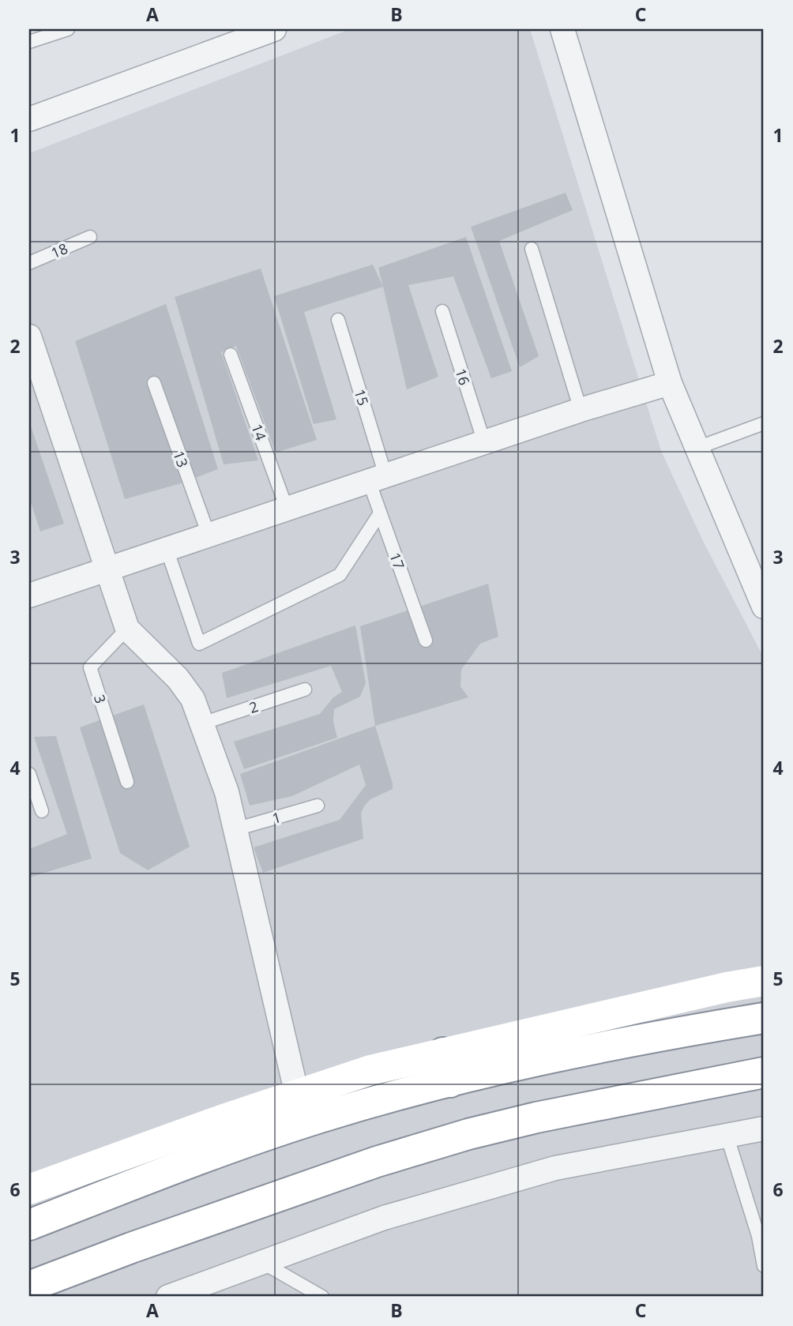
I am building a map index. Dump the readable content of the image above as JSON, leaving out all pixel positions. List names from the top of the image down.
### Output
{
  "streets": {
    "lane": [
      "18",
      "16",
      "15",
      "14",
      "13",
      "17",
      "3",
      "2",
      "1"
    ]
  },
  "crossings": [
    ["15", "17"]
  ],
  "grid": {
    "columns": ["A", "B", "C"],
    "rows": [
      "1",
      "2",
      "3",
      "4",
      "5",
      "6"
    ]
  }
}
